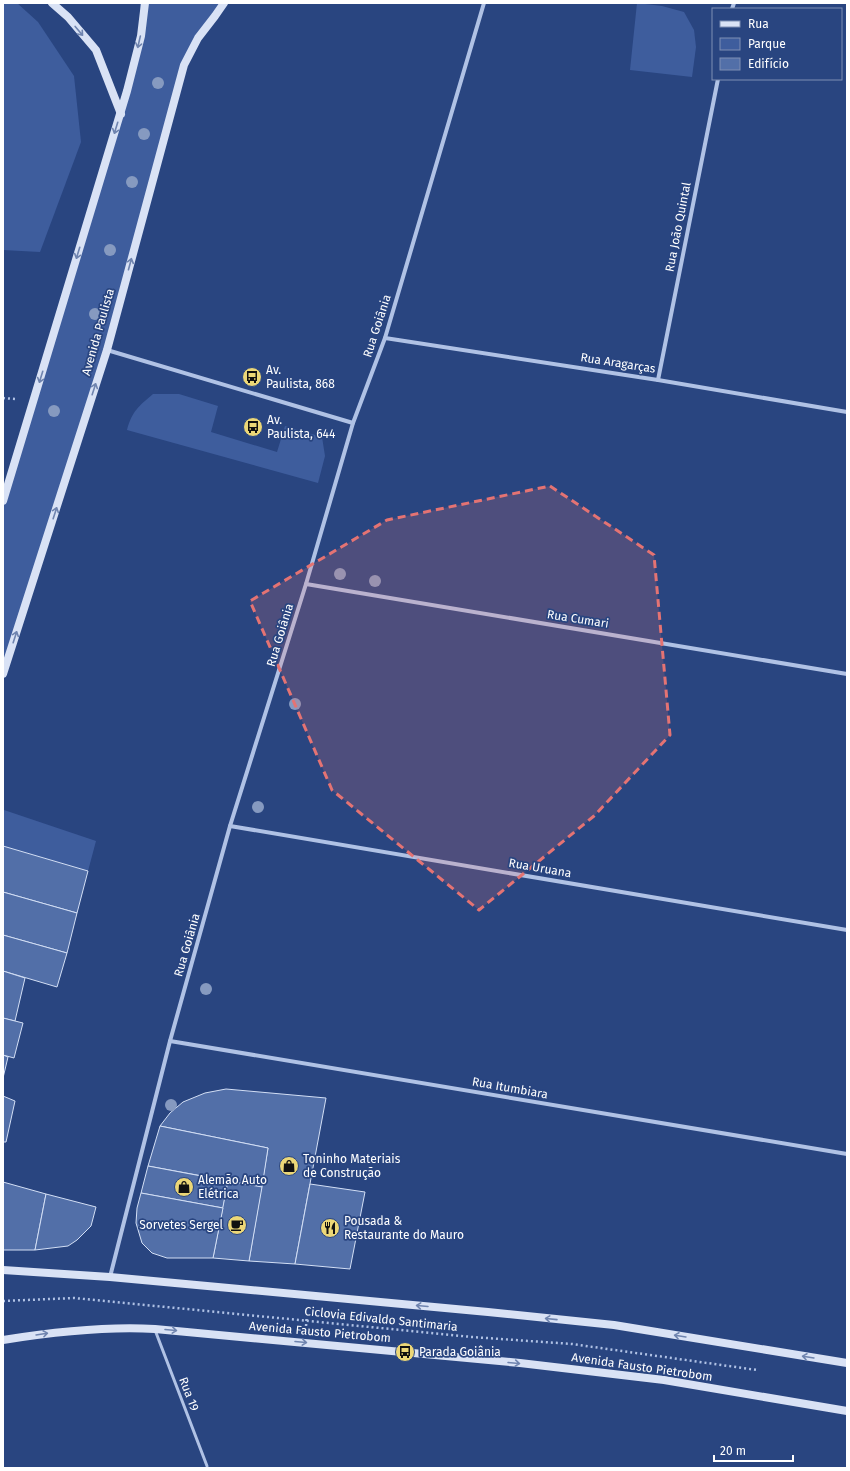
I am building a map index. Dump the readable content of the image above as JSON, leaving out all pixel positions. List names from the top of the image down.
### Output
{
  "streets": {
    "main road": ["Avenida Paulista", "Avenida Fausto Pietrobom"],
    "street": [
      "Rua João Quintal",
      "Rua Goiânia",
      "Rua Aragarças",
      "Rua Cumari",
      "Rua Uruana",
      "Rua Itumbiara"
    ],
    "lane": ["Rua 19"],
    "path": ["Ciclovia Edivaldo Santimaria"]
  },
  "crossings": [
    ["Rua João Quintal", "Rua Aragarças"],
    ["Rua Goiânia", "Rua Aragarças"],
    ["Rua Goiânia", "Rua Cumari"],
    ["Rua Goiânia", "Rua Uruana"],
    ["Rua Goiânia", "Rua Itumbiara"],
    ["Avenida Fausto Pietrobom", "Rua 19"]
  ],
  "places": {
    "bus stop": ["Av. Paulista, 868", "Av. Paulista, 644", "Parada Goiânia"],
    "shop": ["Toninho Materiais de Construção", "Alemão Auto Elétrica"],
    "cafe": ["Sorvetes Sergel"],
    "restaurant": ["Pousada & Restaurante do Mauro"]
  },
  "legend": ["Rua", "Parque", "Edifício"],
  "scale_bar": "20 m"
}
